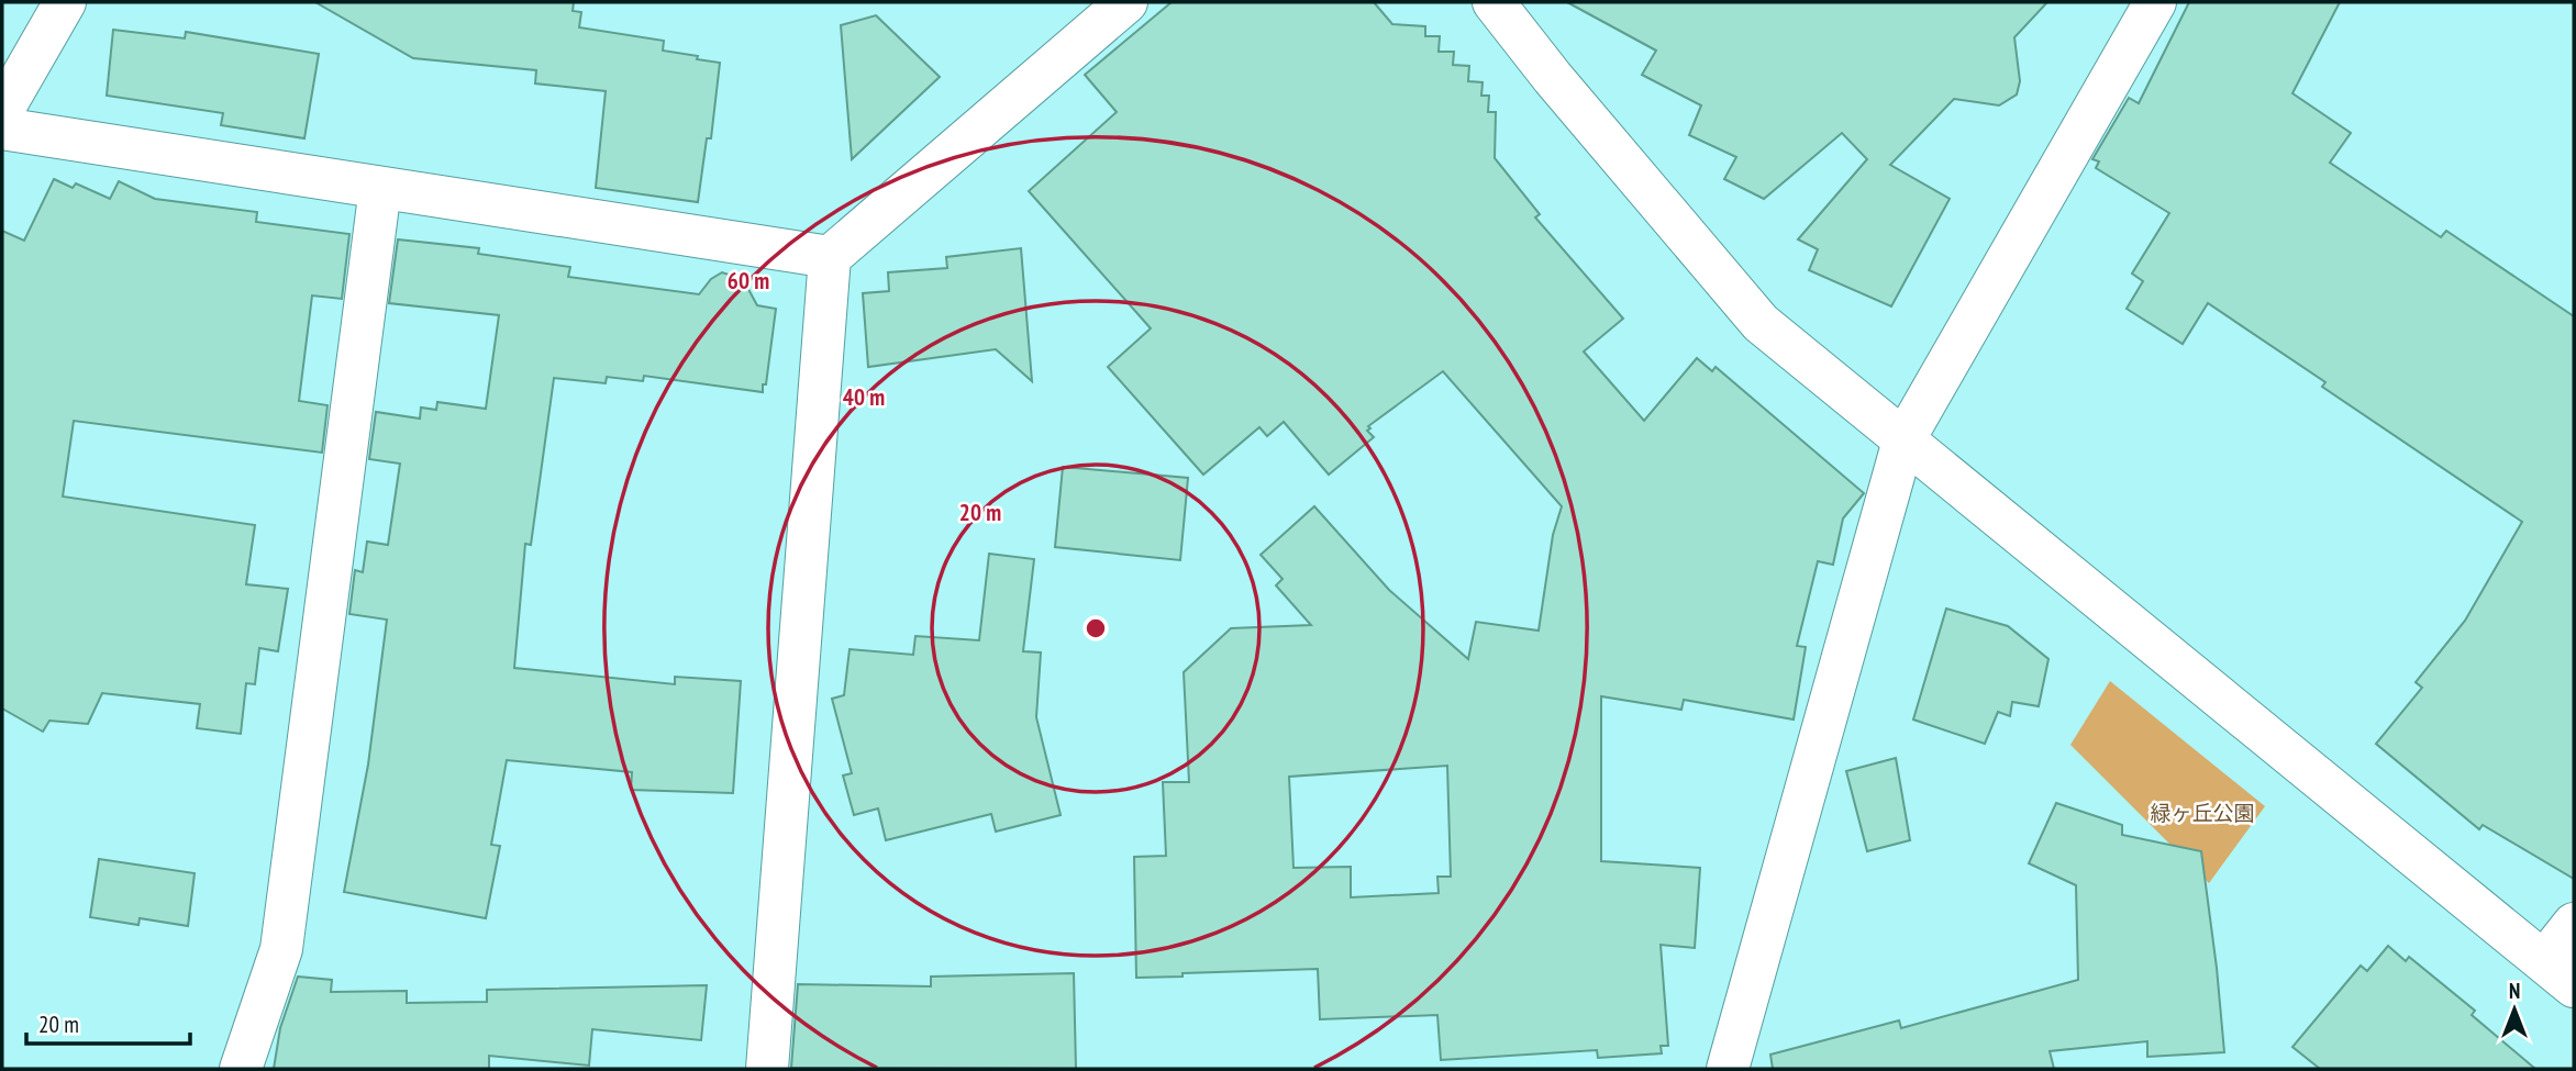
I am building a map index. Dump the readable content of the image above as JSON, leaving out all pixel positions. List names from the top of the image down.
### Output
{
  "parks": ["緑ヶ丘公園"],
  "scale_bar": "20 m",
  "north": "top",
  "rings": ["60 m", "40 m", "20 m"]
}
